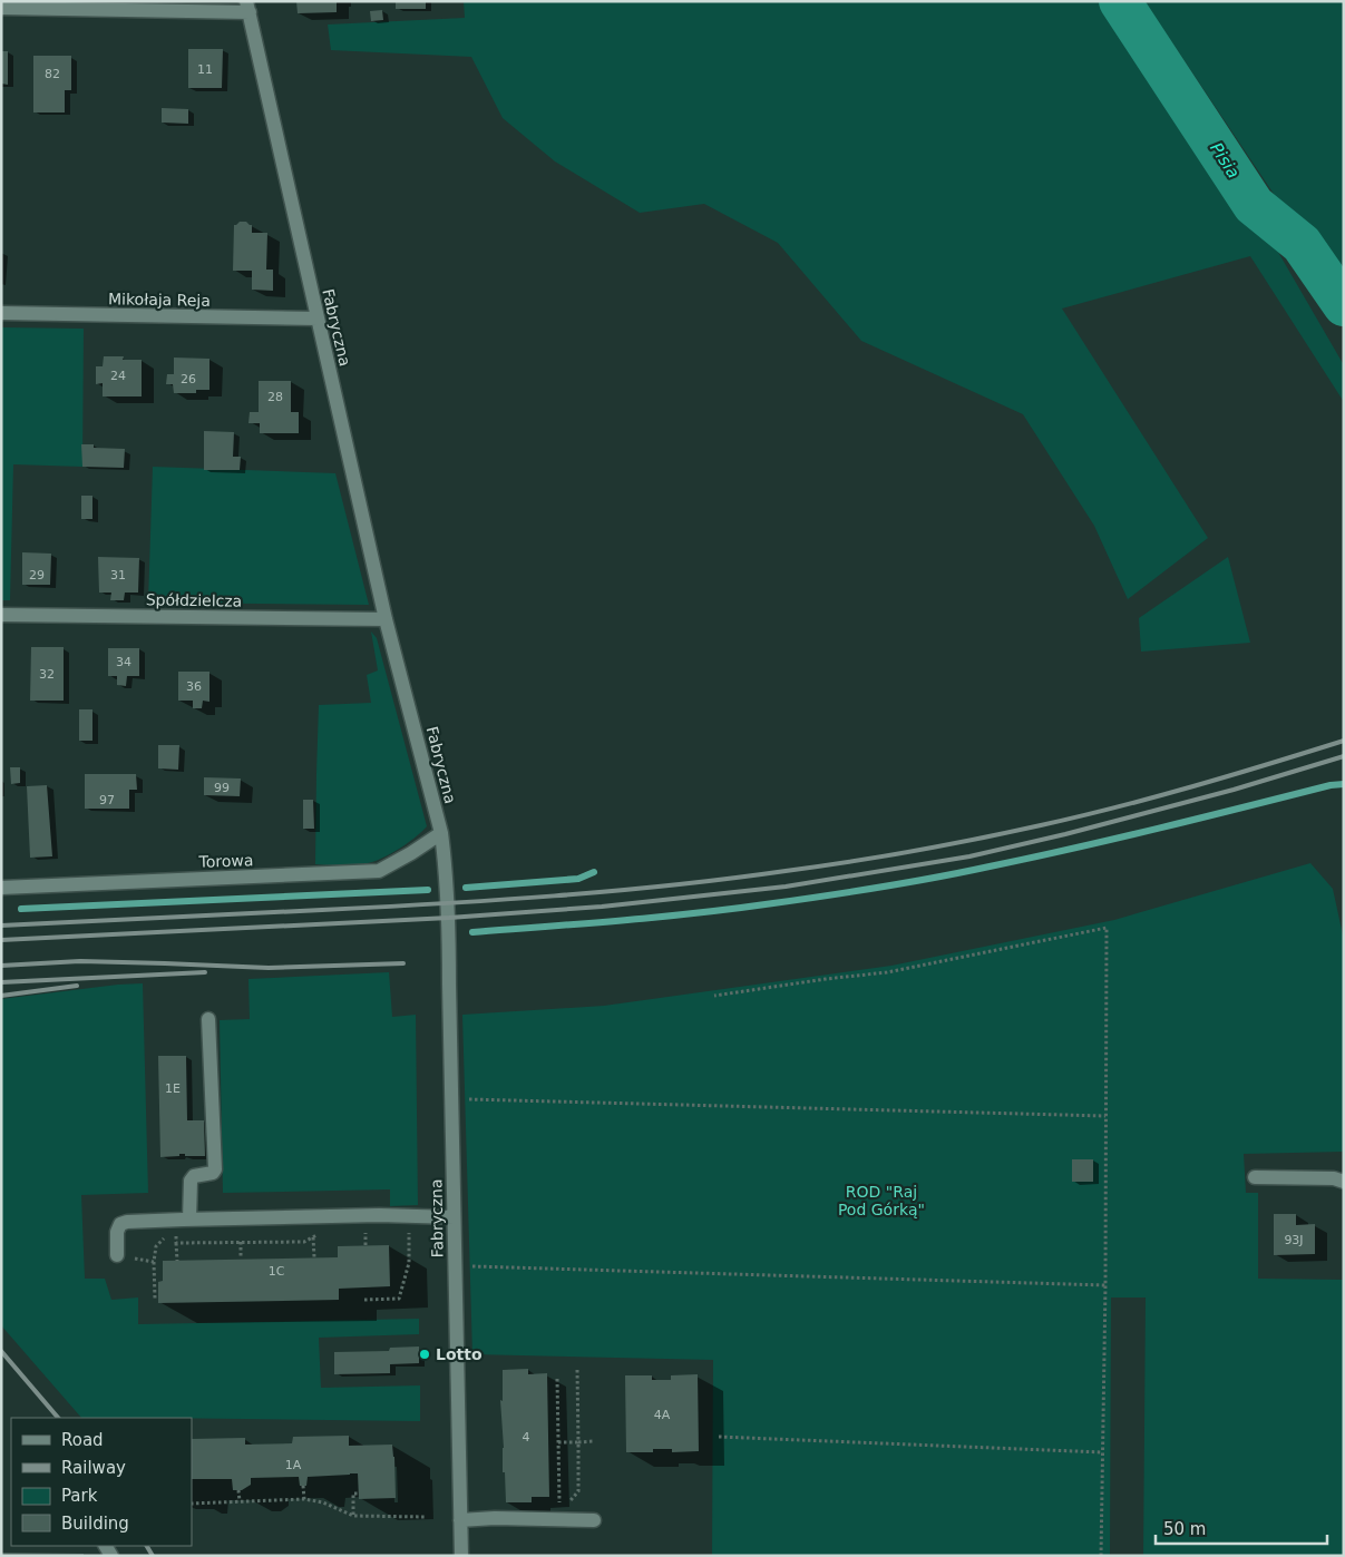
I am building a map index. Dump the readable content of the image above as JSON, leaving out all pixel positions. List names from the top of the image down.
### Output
{
  "streets": {
    "street": [
      "Mikołaja Reja",
      "Fabryczna",
      "Spółdzielcza",
      "Torowa"
    ]
  },
  "crossings": [
    ["Mikołaja Reja", "Fabryczna"],
    ["Fabryczna", "Spółdzielcza"],
    ["Fabryczna", "Torowa"]
  ],
  "water": ["Pisia"],
  "parks": ["ROD \"Raj Pod Górką\""],
  "places": ["Lotto"],
  "house_numbers": [
    "11",
    "82",
    "24",
    "26",
    "28",
    "29",
    "31",
    "34",
    "32",
    "36",
    "99",
    "97",
    "1E",
    "93J",
    "1C",
    "4A",
    "4",
    "1A"
  ],
  "legend": [
    "Road",
    "Railway",
    "Park",
    "Building"
  ],
  "scale_bar": "50 m"
}
